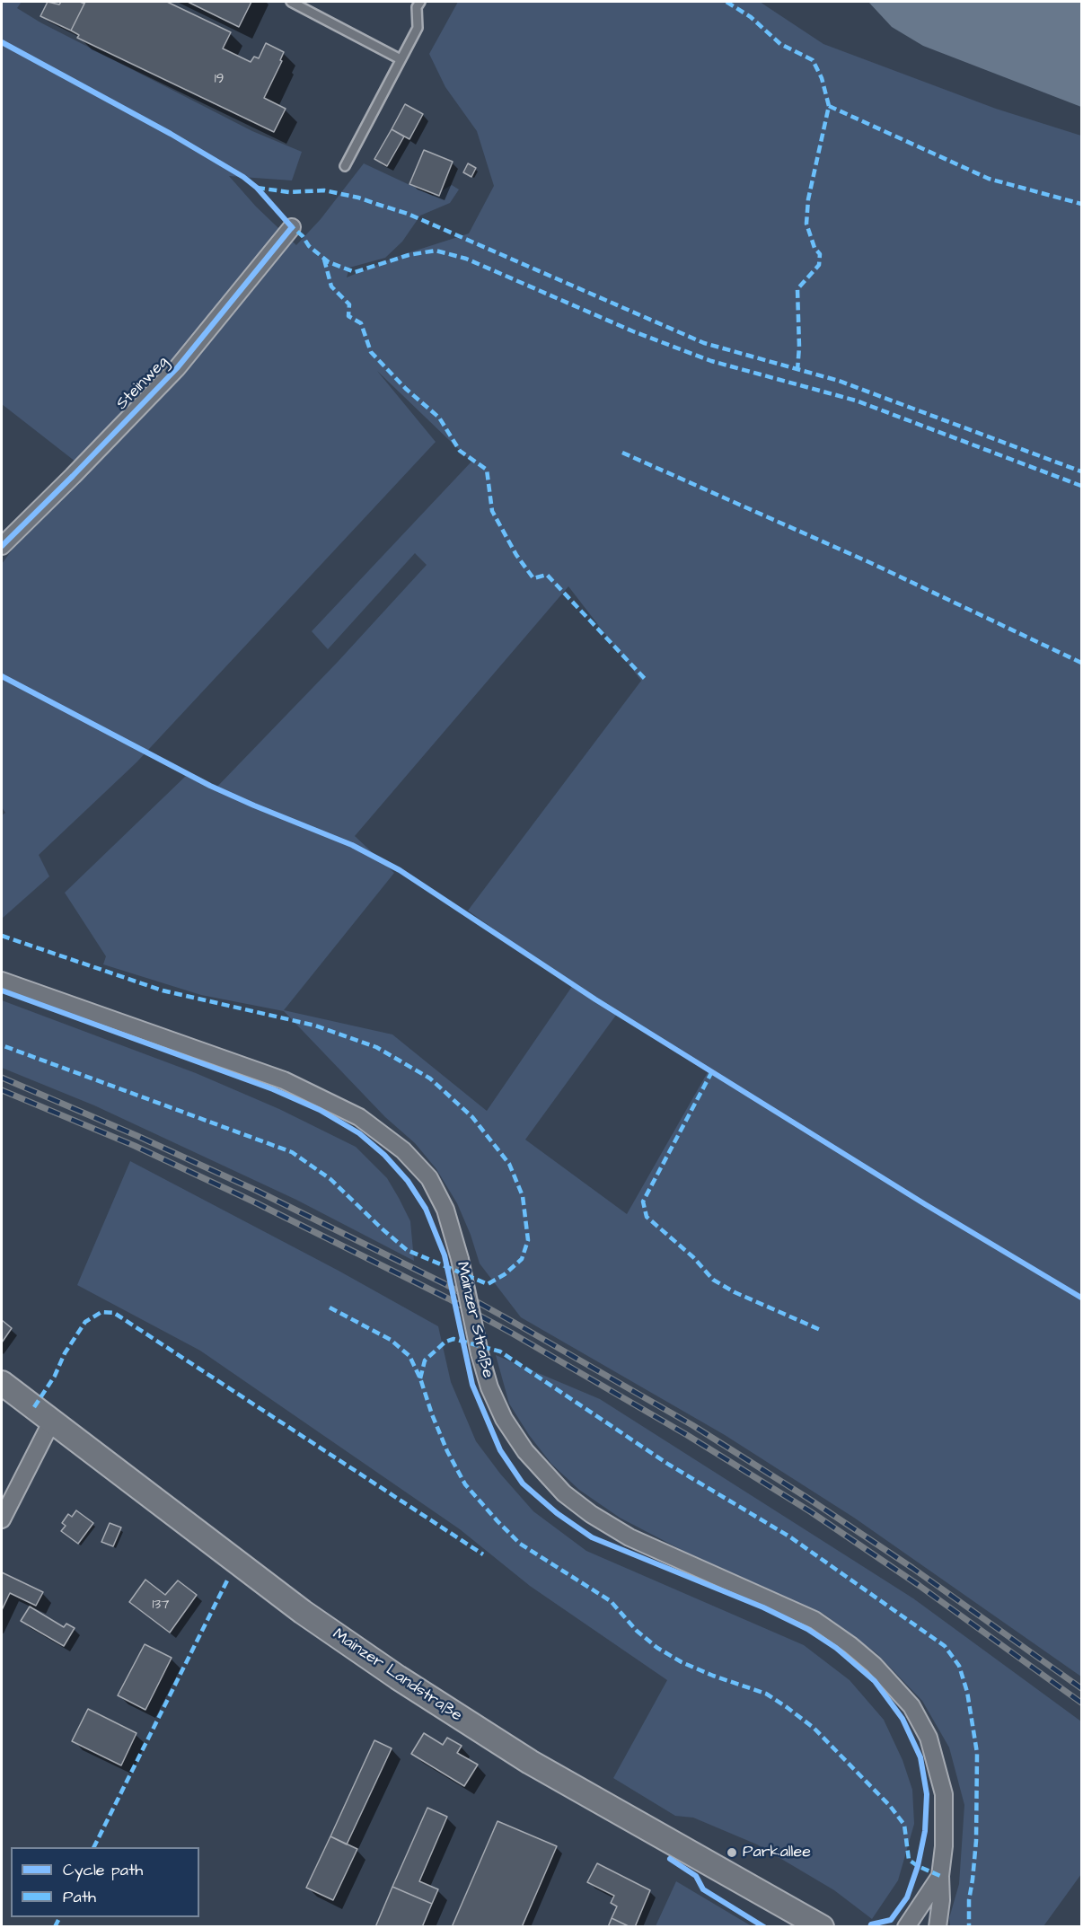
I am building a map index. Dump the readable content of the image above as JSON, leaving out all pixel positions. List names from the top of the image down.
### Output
{
  "streets": {
    "main road": ["Mainzer Landstraße"],
    "street": ["Steinweg", "Mainzer Straße"]
  },
  "places": ["Parkallee"],
  "house_numbers": ["19", "137"],
  "legend": ["Cycle path", "Path"]
}
